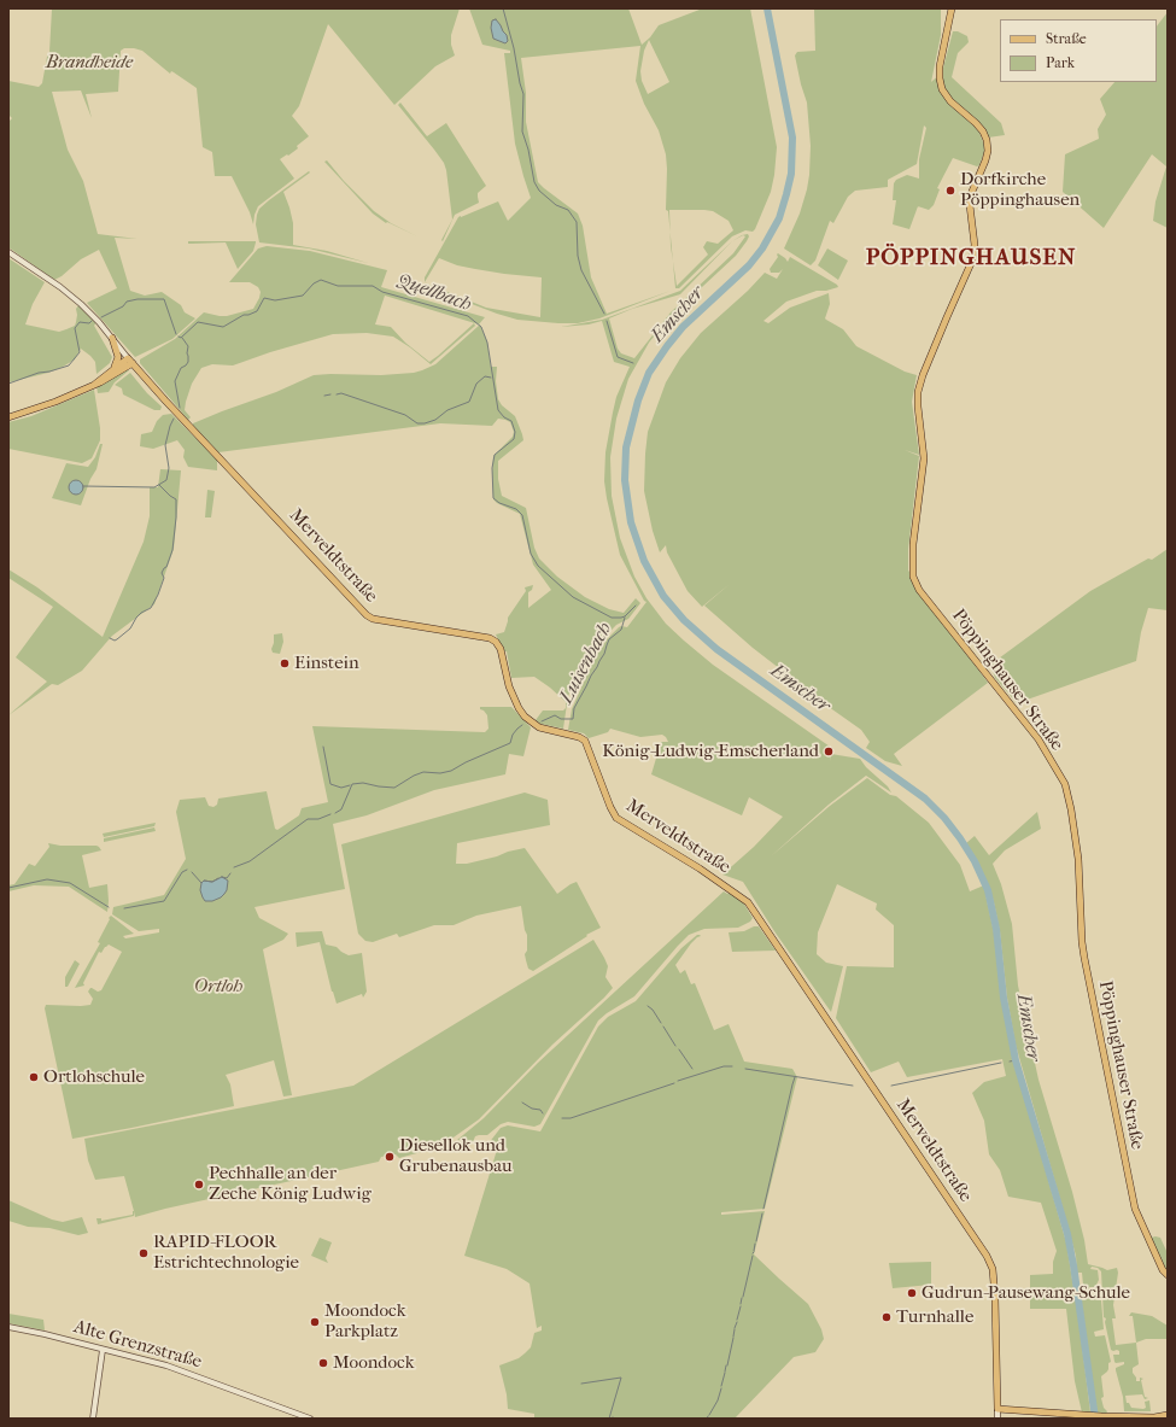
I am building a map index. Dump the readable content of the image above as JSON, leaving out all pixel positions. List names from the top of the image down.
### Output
{
  "streets": {
    "main road": ["Merveldtstraße", "Pöppinghauser Straße"],
    "street": ["Alte Grenzstraße"]
  },
  "districts": ["PÖPPINGHAUSEN"],
  "water": ["Quellbach", "Emscher", "Luisenbach"],
  "parks": ["Brandheide", "Ortloh"],
  "places": [
    "Dorfkirche Pöppinghausen",
    "Einstein",
    "König-Ludwig-Emscherland",
    "Ortlohschule",
    "Diesellok und Grubenausbau",
    "Pechhalle an der Zeche König Ludwig",
    "RAPID-FLOOR Estrichtechnologie",
    "Gudrun-Pausewang-Schule",
    "Turnhalle",
    "Moondock Parkplatz",
    "Moondock"
  ],
  "legend": ["Straße", "Park"]
}
